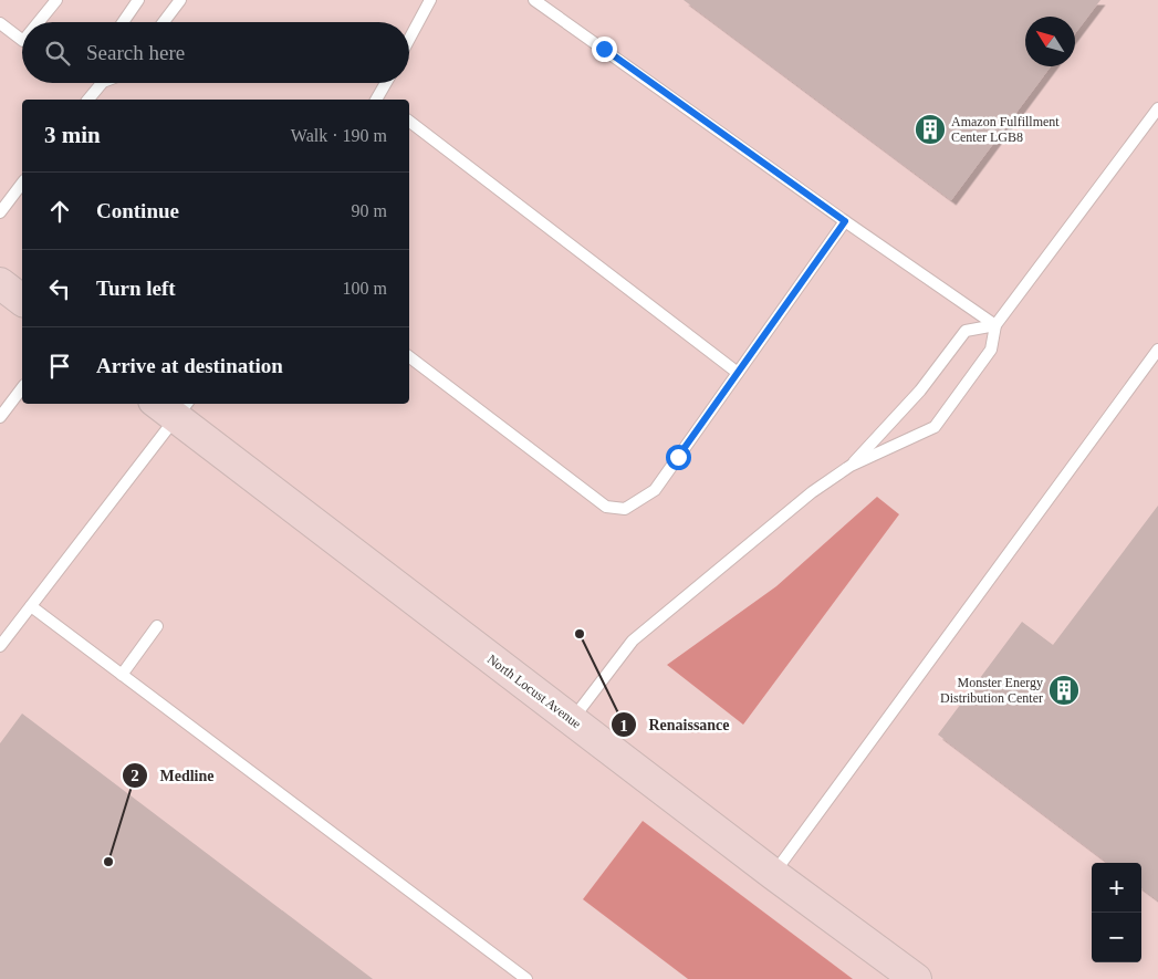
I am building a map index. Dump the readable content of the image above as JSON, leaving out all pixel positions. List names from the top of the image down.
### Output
{
  "streets": {
    "street": ["North Locust Avenue"]
  },
  "places": {
    "building": ["Amazon Fulfillment Center LGB8", "Monster Energy Distribution Center"],
    "other": ["Renaissance", "Medline"]
  },
  "north": "top left",
  "page": {
    "search": "Search here",
    "heading": ["3 min", "Walk · 190 m"],
    "list": [
      ["Continue", "90 m"],
      ["Turn left", "100 m"],
      "Arrive at destination"
    ],
    "map_buttons": ["+", "−"]
  }
}
